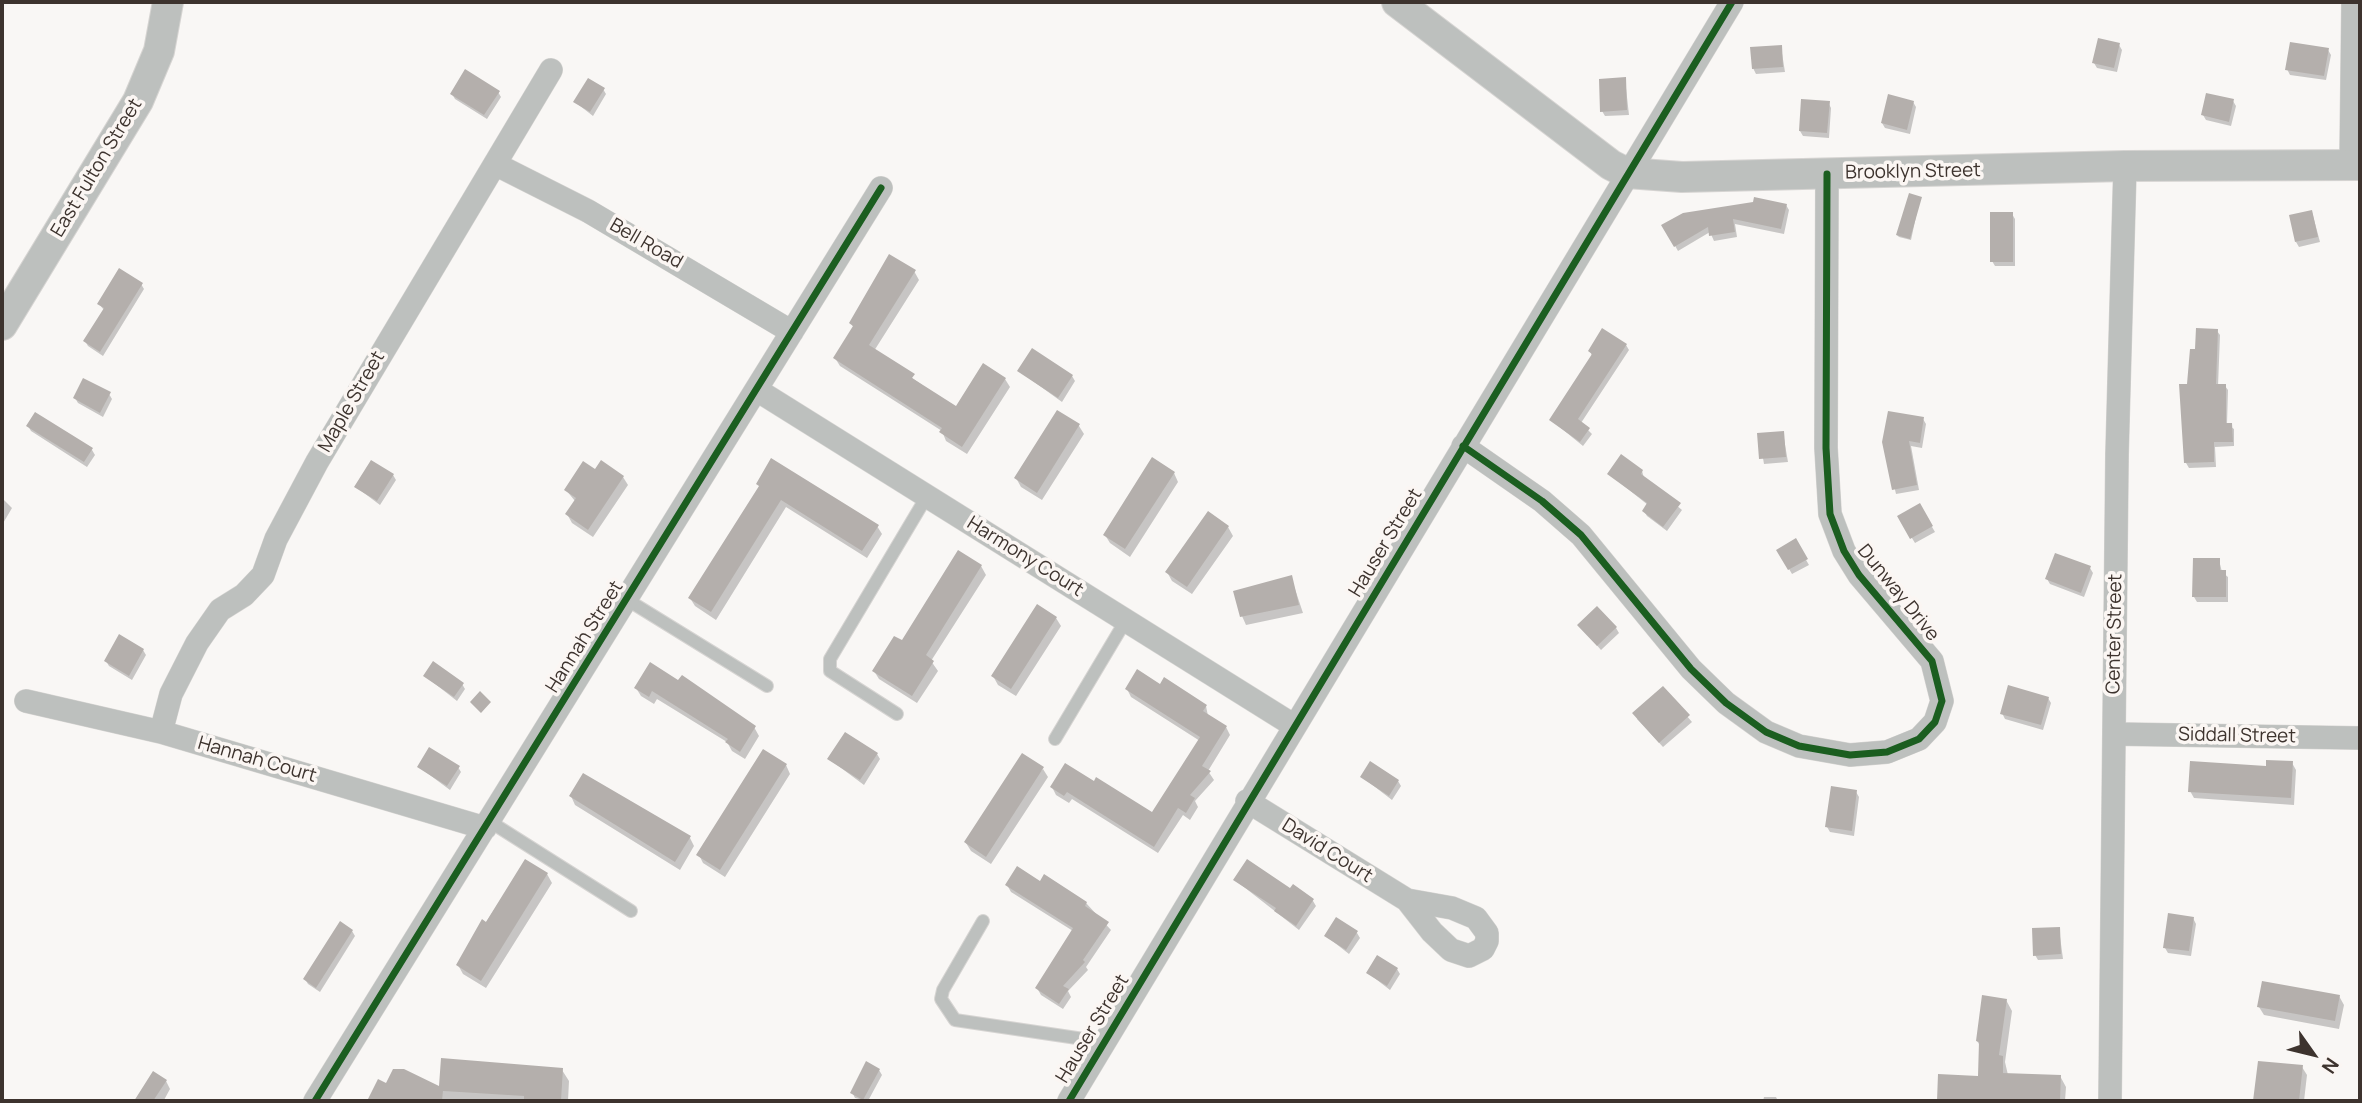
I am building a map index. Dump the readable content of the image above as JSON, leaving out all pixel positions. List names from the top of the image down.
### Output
{
  "streets": {
    "street": [
      "East Fulton Street",
      "Brooklyn Street",
      "Bell Road",
      "Maple Street",
      "Hauser Street",
      "Harmony Court",
      "Dunway Drive",
      "Center Street",
      "Hannah Street",
      "Siddall Street",
      "Hannah Court",
      "David Court"
    ]
  },
  "crossings": [
    ["Brooklyn Street", "Hauser Street"],
    ["Brooklyn Street", "Dunway Drive"],
    ["Brooklyn Street", "Center Street"],
    ["Bell Road", "Maple Street"],
    ["Bell Road", "Hannah Street"],
    ["Maple Street", "Hannah Court"],
    ["Hauser Street", "Harmony Court"],
    ["Hauser Street", "Dunway Drive"],
    ["Hauser Street", "David Court"],
    ["Harmony Court", "Hannah Street"],
    ["Center Street", "Siddall Street"],
    ["Hannah Street", "Hannah Court"]
  ],
  "north": "bottom right"
}
